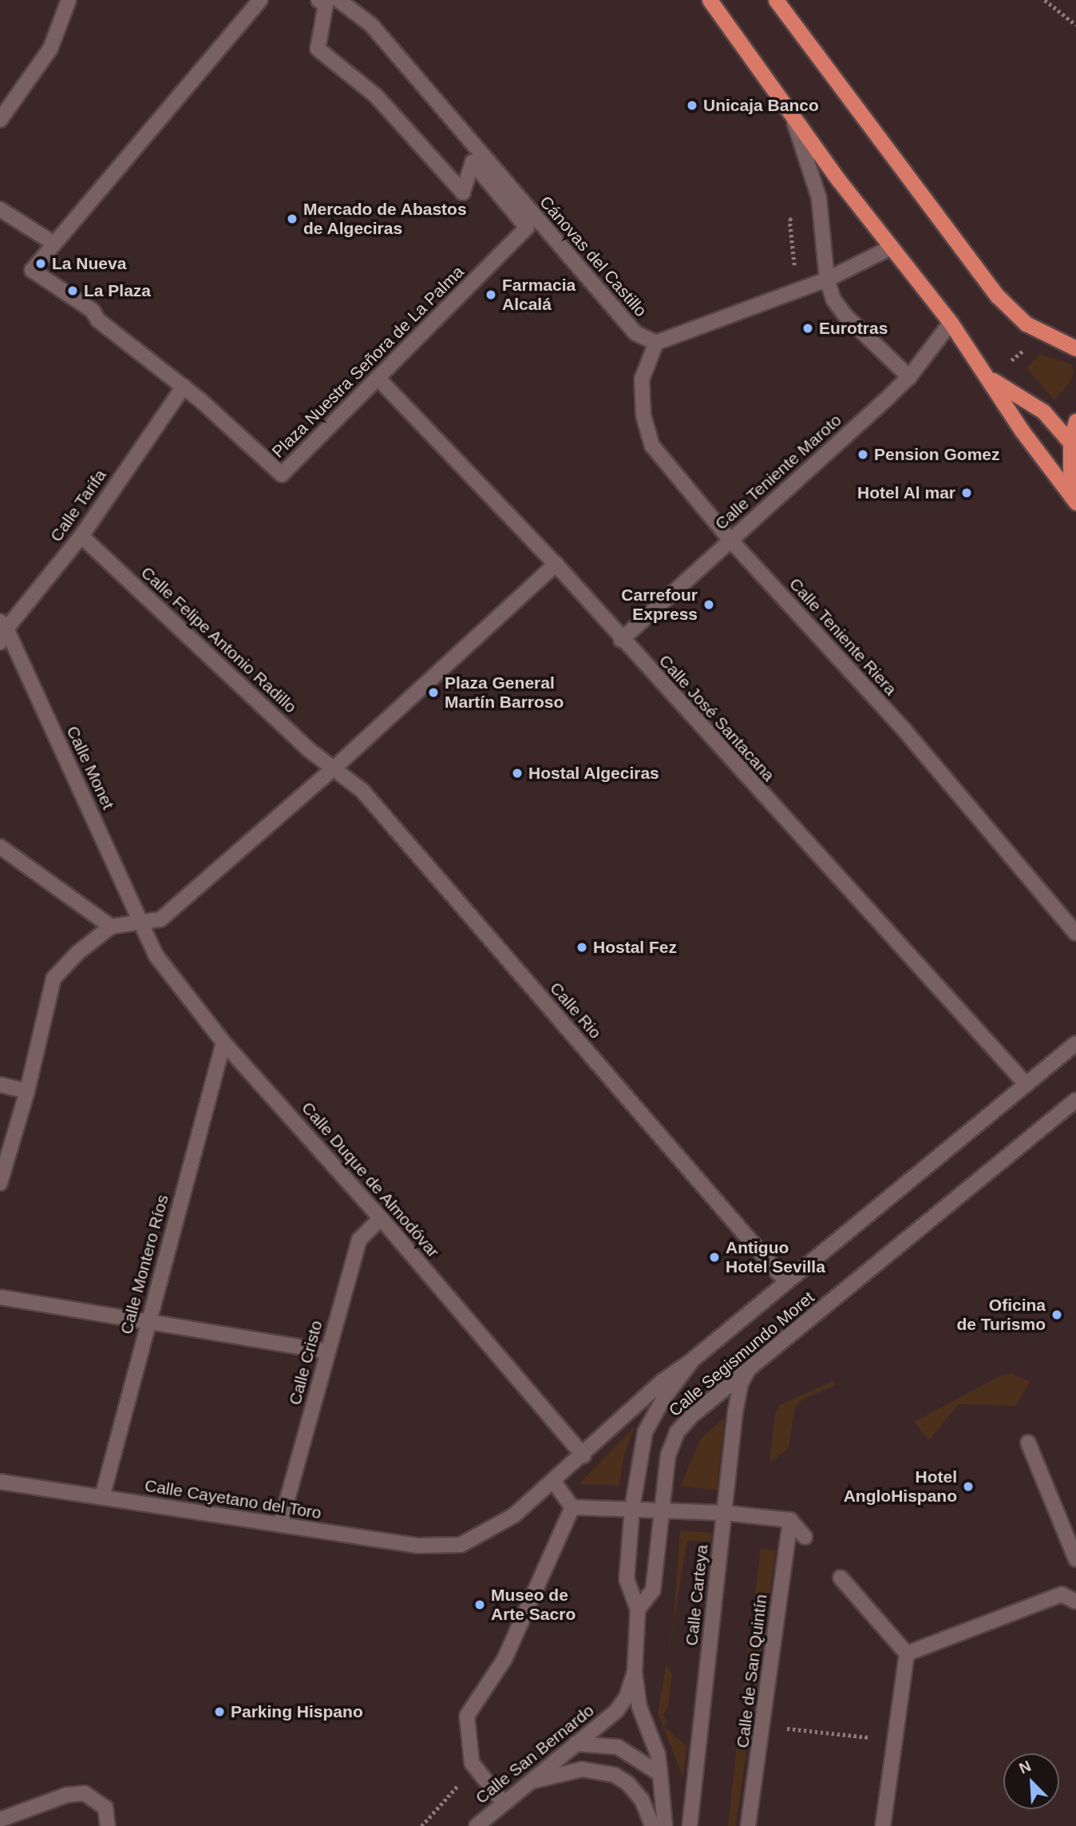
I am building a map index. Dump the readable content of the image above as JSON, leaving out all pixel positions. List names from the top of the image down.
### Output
{
  "streets": {
    "street": [
      "Cánovas del Castillo",
      "Plaza Nuestra Señora de La Palma",
      "Calle Teniente Maroto",
      "Calle Tarifa",
      "Calle Teniente Riera",
      "Calle Felipe Antonio Radillo",
      "Calle José Santacana",
      "Calle Monet",
      "Calle Rio",
      "Calle Duque de Almodóvar",
      "Calle Montero Ríos",
      "Calle Segismundo Moret",
      "Calle Cristo",
      "Calle Cayetano del Toro",
      "Calle Carteya",
      "Calle de San Quintín",
      "Calle San Bernardo"
    ]
  },
  "crossings": [
    ["Cánovas del Castillo", "Plaza Nuestra Señora de La Palma"],
    ["Cánovas del Castillo", "Calle Teniente Riera"],
    ["Plaza Nuestra Señora de La Palma", "Calle Tarifa"],
    ["Plaza Nuestra Señora de La Palma", "Calle José Santacana"],
    ["Calle Teniente Maroto", "Calle Teniente Riera"],
    ["Calle Teniente Maroto", "Calle José Santacana"],
    ["Calle Tarifa", "Calle Felipe Antonio Radillo"],
    ["Calle Tarifa", "Calle Monet"],
    ["Calle Felipe Antonio Radillo", "Calle Rio"],
    ["Calle José Santacana", "Calle Segismundo Moret"],
    ["Calle Monet", "Calle Duque de Almodóvar"],
    ["Calle Rio", "Calle Segismundo Moret"],
    ["Calle Duque de Almodóvar", "Calle Montero Ríos"],
    ["Calle Duque de Almodóvar", "Calle Cristo"],
    ["Calle Montero Ríos", "Calle Cayetano del Toro"],
    ["Calle Segismundo Moret", "Calle Carteya"],
    ["Calle Cristo", "Calle Cayetano del Toro"]
  ],
  "places": [
    "Unicaja Banco",
    "Mercado de Abastos de Algeciras",
    "La Nueva",
    "La Plaza",
    "Farmacia Alcalá",
    "Eurotras",
    "Pension Gomez",
    "Hotel Al mar",
    "Carrefour Express",
    "Plaza General Martín Barroso",
    "Hostal Algeciras",
    "Hostal Fez",
    "Antiguo Hotel Sevilla",
    "Oficina de Turismo",
    "Hotel AngloHispano",
    "Museo de Arte Sacro",
    "Parking Hispano"
  ],
  "north": "top left"
}
